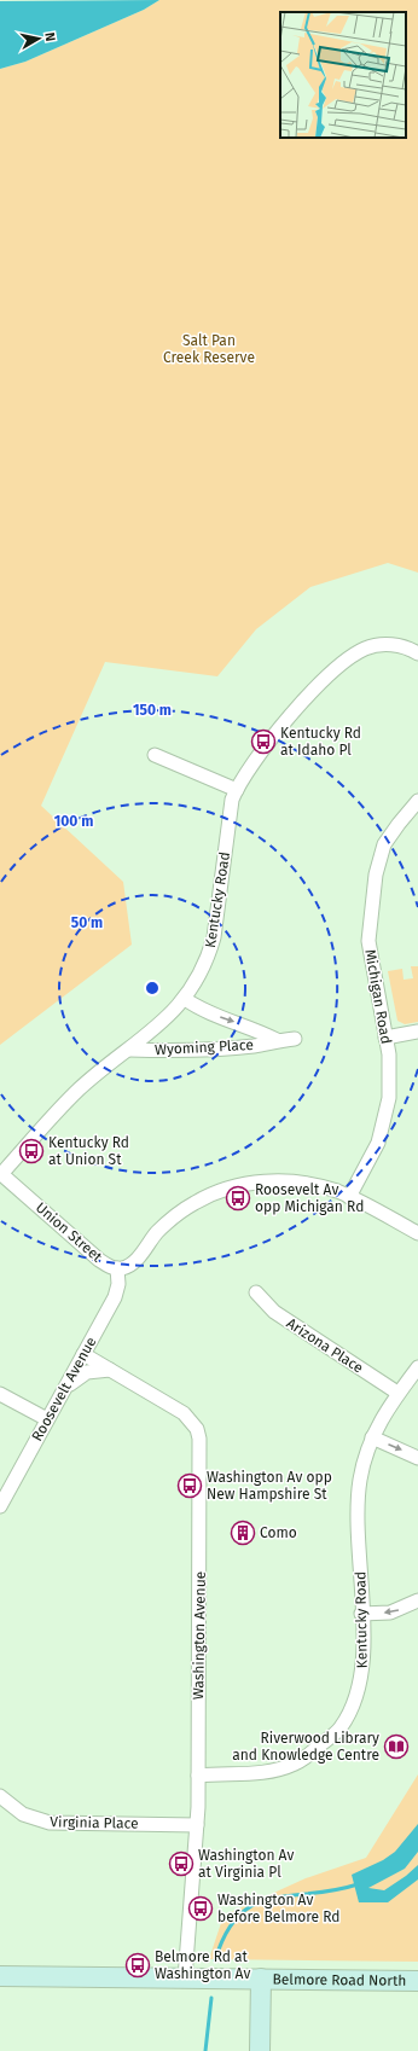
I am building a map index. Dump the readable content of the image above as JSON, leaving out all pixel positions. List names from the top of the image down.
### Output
{
  "streets": {
    "main road": ["Belmore Road North"],
    "street": [
      "Kentucky Road",
      "Michigan Road",
      "Wyoming Place",
      "Union Street",
      "Arizona Place",
      "Roosevelt Avenue",
      "Washington Avenue",
      "Virginia Place"
    ]
  },
  "crossings": [
    ["Kentucky Road", "Wyoming Place"],
    ["Kentucky Road", "Union Street"],
    ["Kentucky Road", "Arizona Place"],
    ["Kentucky Road", "Washington Avenue"],
    ["Michigan Road", "Union Street"],
    ["Union Street", "Roosevelt Avenue"],
    ["Roosevelt Avenue", "Washington Avenue"],
    ["Washington Avenue", "Virginia Place"],
    ["Washington Avenue", "Belmore Road North"]
  ],
  "one_way": ["Wyoming Place"],
  "parks": ["Salt Pan Creek Reserve"],
  "places": {
    "bus stop": [
      "Kentucky Rd at Idaho Pl",
      "Kentucky Rd at Union St",
      "Roosevelt Av opp Michigan Rd",
      "Washington Av opp New Hampshire St",
      "Washington Av at Virginia Pl",
      "Washington Av before Belmore Rd",
      "Belmore Rd at Washington Av"
    ],
    "building": ["Como"],
    "library": ["Riverwood Library and Knowledge Centre"]
  },
  "north": "right",
  "rings": ["150 m", "100 m", "50 m"]
}
